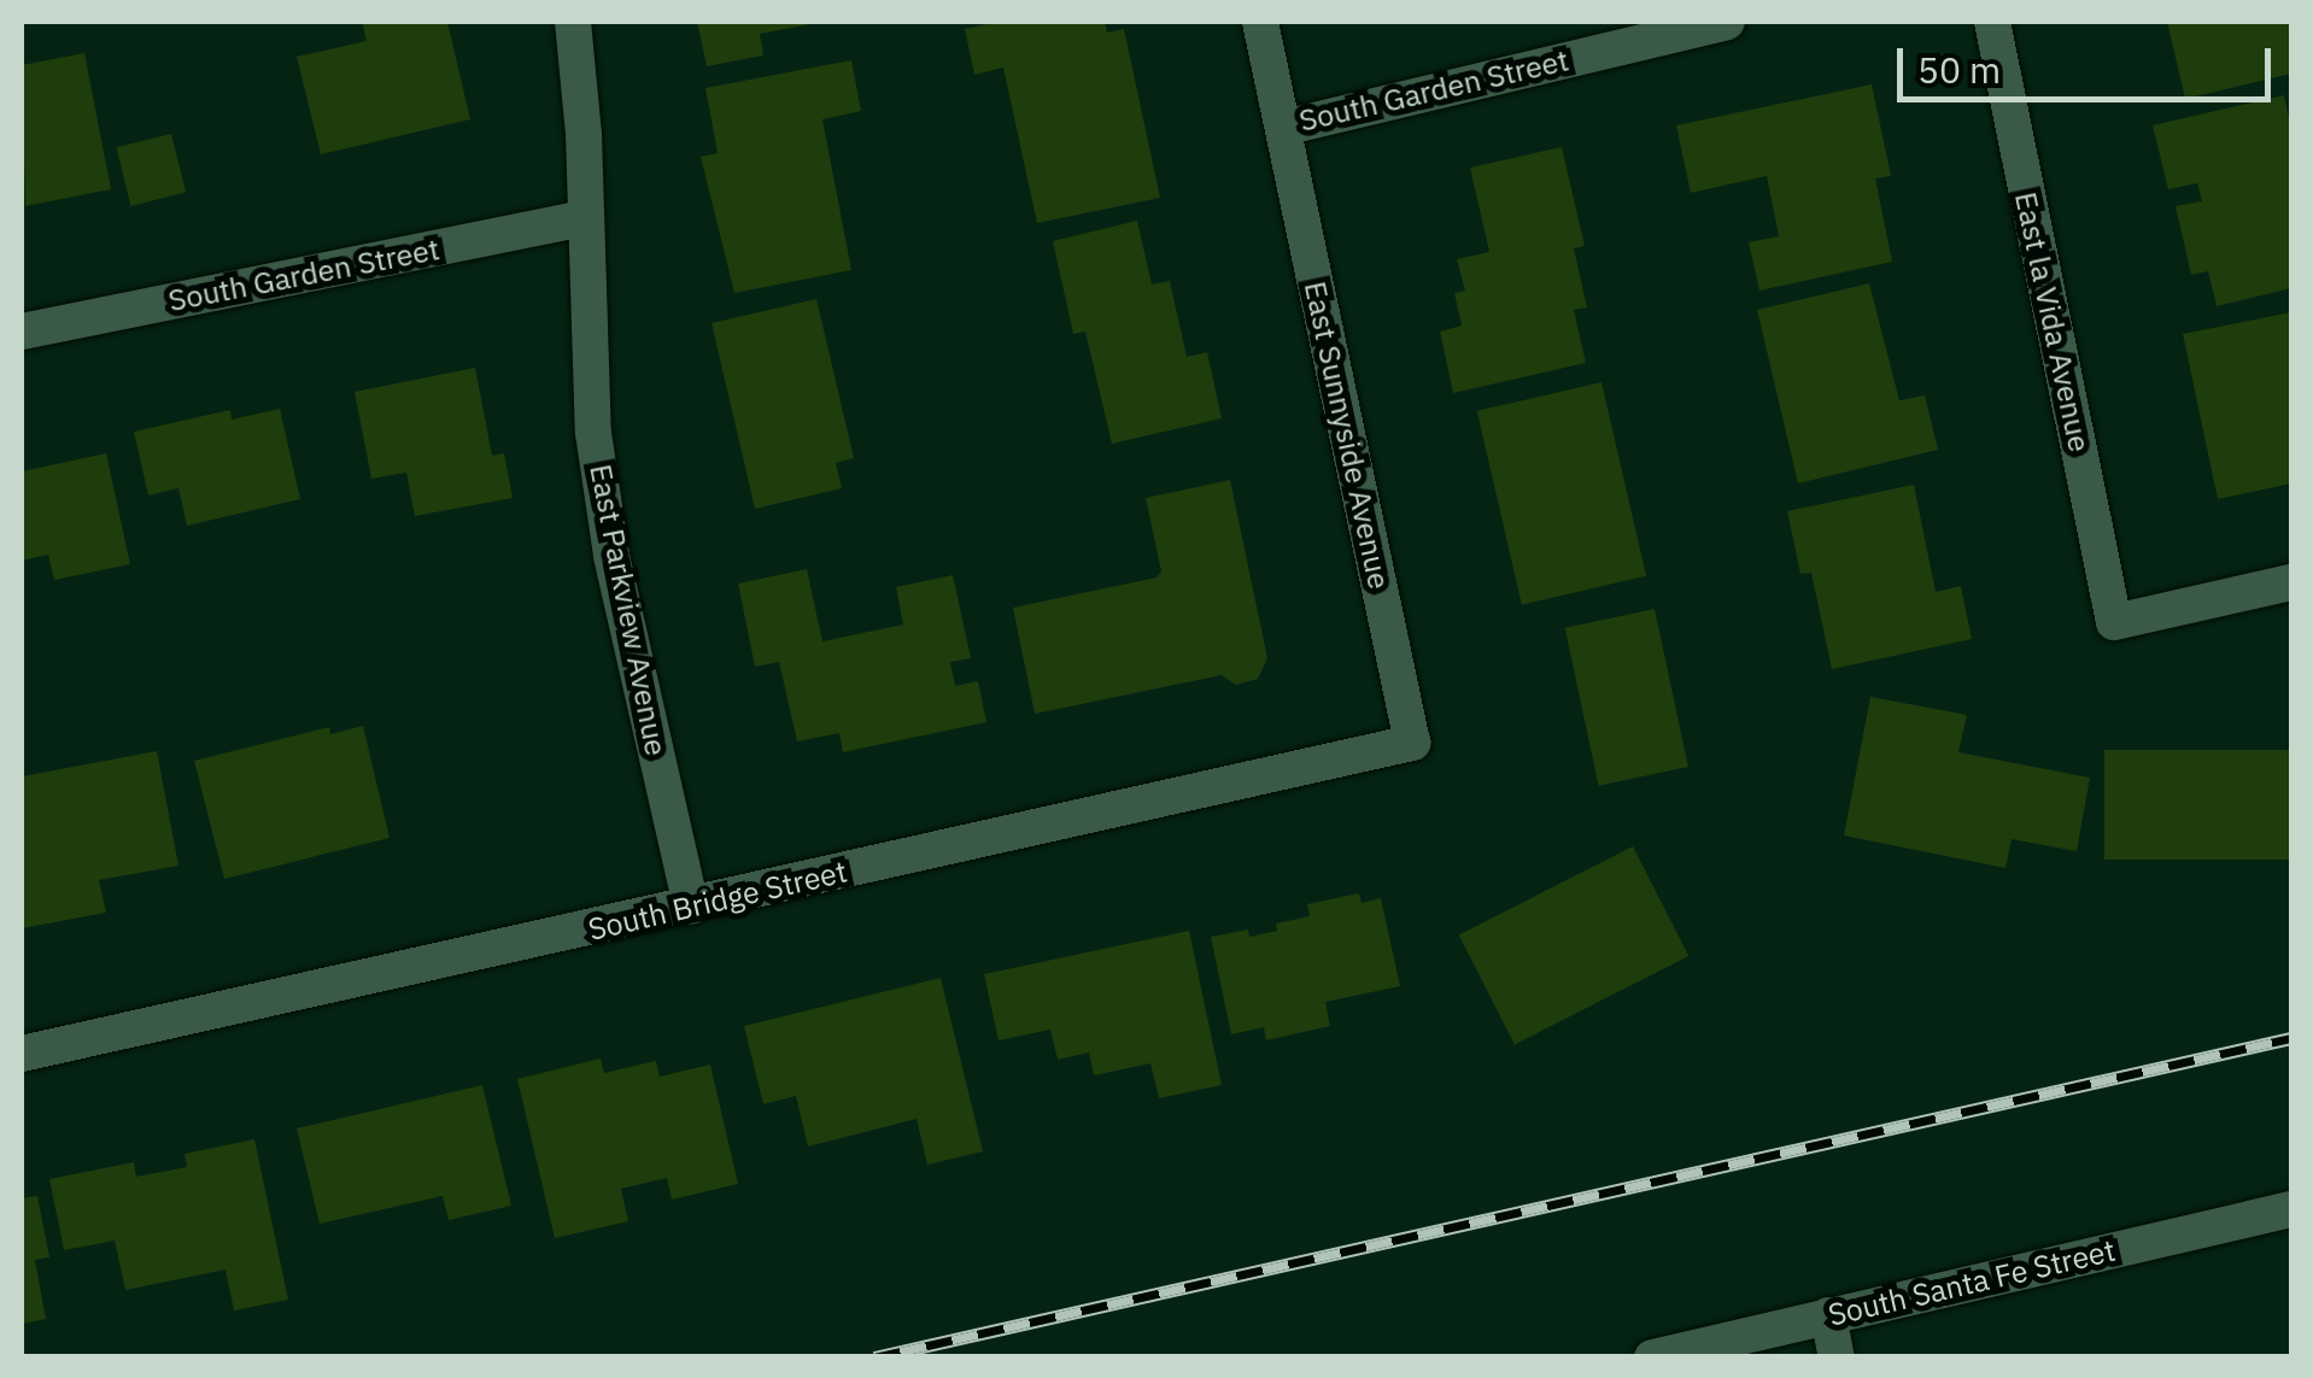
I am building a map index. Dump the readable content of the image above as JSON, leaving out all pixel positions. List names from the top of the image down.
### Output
{
  "streets": {
    "street": [
      "South Garden Street",
      "East la Vida Avenue",
      "East Sunnyside Avenue",
      "East Parkview Avenue",
      "South Bridge Street",
      "South Santa Fe Street"
    ]
  },
  "crossings": [
    ["South Garden Street", "East Sunnyside Avenue"],
    ["South Garden Street", "East Parkview Avenue"],
    ["East Sunnyside Avenue", "South Bridge Street"],
    ["East Parkview Avenue", "South Bridge Street"]
  ],
  "scale_bar": "50 m"
}
